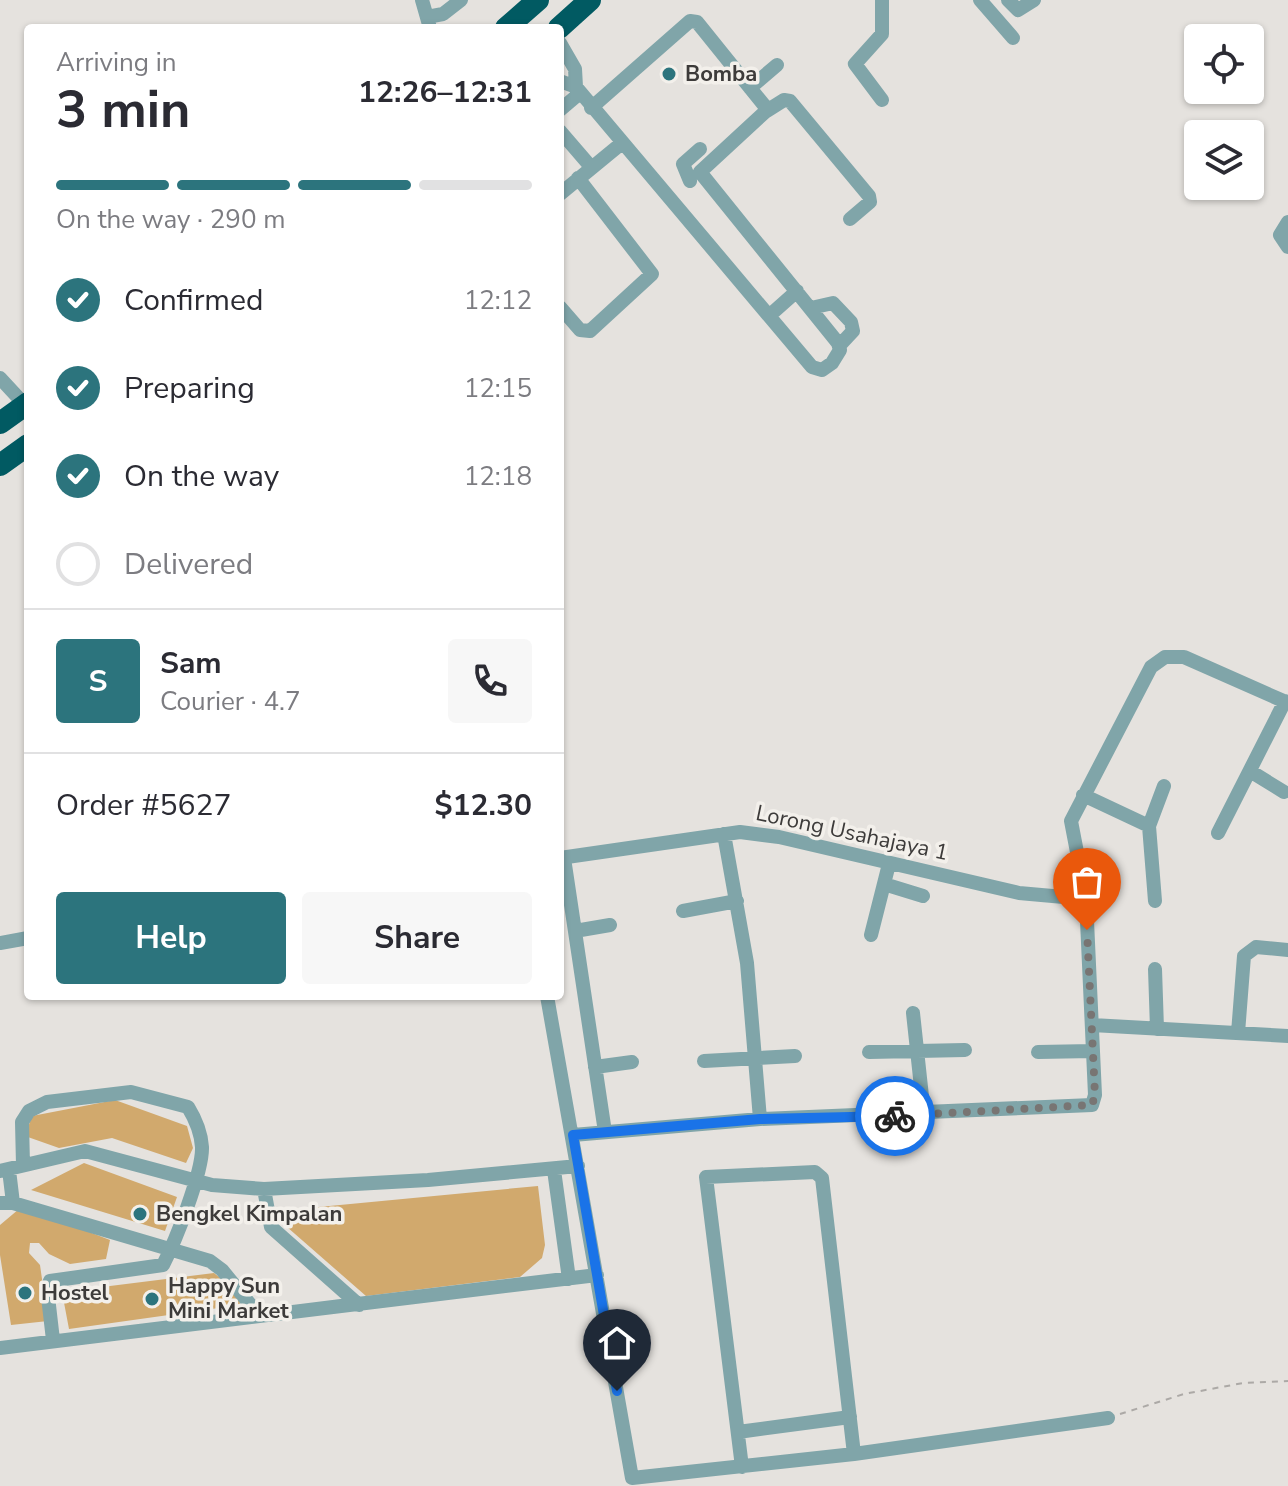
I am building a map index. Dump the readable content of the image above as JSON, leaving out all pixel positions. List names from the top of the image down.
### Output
{
  "streets": {
    "street": ["Lorong Usahajaya 1"]
  },
  "places": [
    "Bomba",
    "Bengkel Kimpalan",
    "Hostel",
    "Happy Sun Mini Market"
  ],
  "page": {
    "heading": ["3 min", "Arriving in", "12:26–12:31"],
    "panel": [
      "Sam",
      "Courier · 4.7",
      "Order #5627",
      "$12.30"
    ],
    "bar": "On the way · 290 m",
    "list": [
      ["Confirmed", "12:12"],
      ["Preparing", "12:15"],
      ["On the way", "12:18"],
      "Delivered"
    ],
    "round": "S",
    "buttons": ["Help", "Share"]
  }
}
